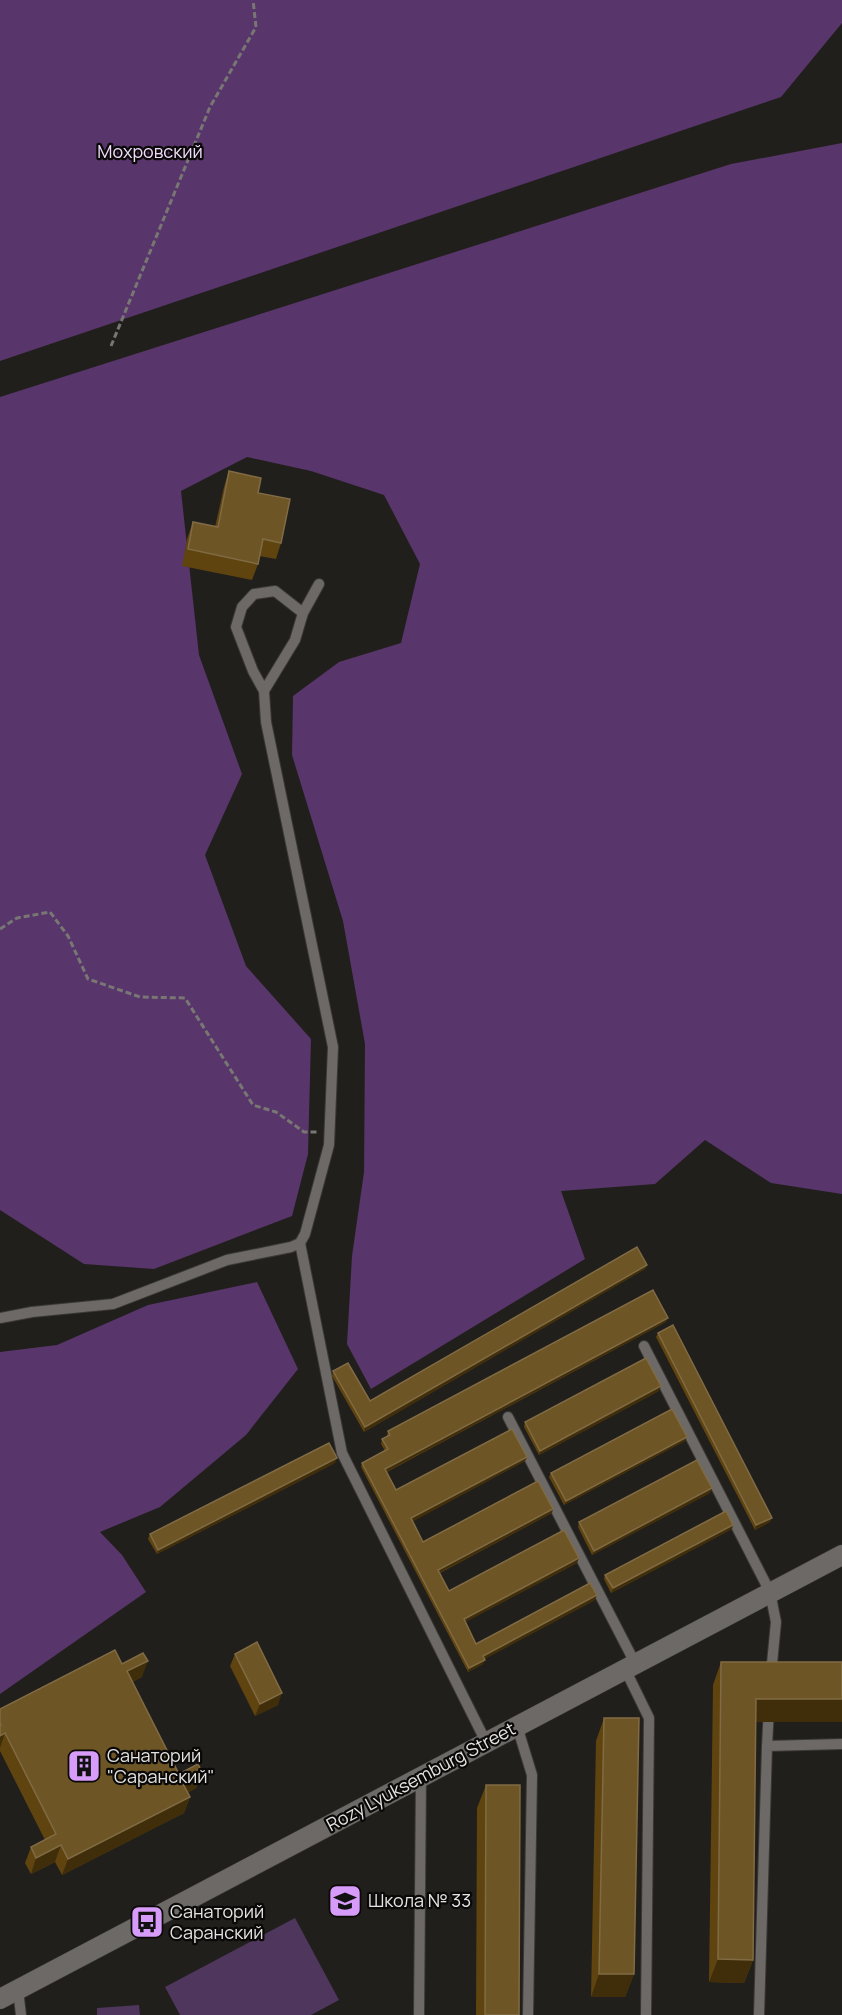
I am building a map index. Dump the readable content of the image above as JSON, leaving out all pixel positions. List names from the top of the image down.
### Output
{
  "streets": {
    "street": ["Rozy Lyuksemburg Street"]
  },
  "parks": ["Мохровский"],
  "places": {
    "building": ["Санаторий \"Саранский\""],
    "school or university": ["Школа № 33"],
    "bus stop": ["Санаторий Саранский"]
  }
}
